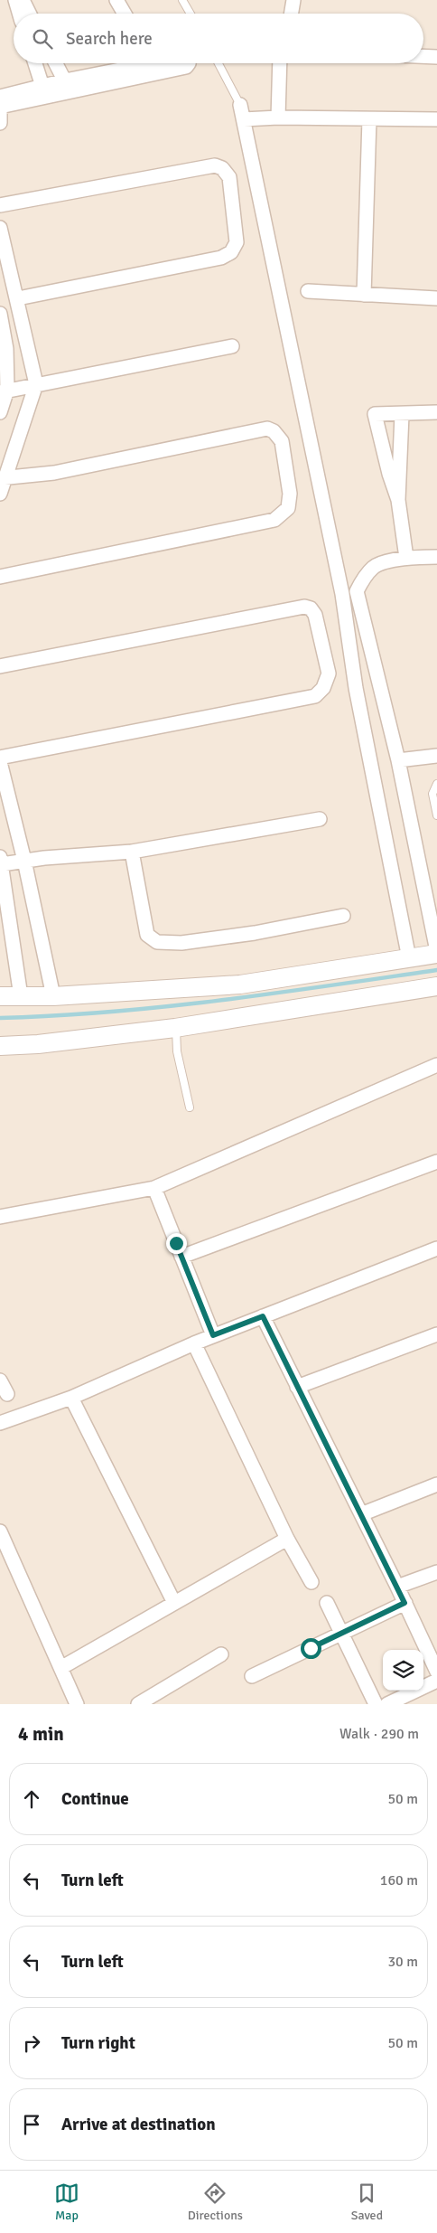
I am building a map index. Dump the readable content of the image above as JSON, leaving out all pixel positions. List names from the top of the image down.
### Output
{
  "page": {
    "search": "Search here",
    "heading": ["4 min", "Walk · 290 m"],
    "list": [
      ["Continue", "50 m"],
      ["Turn left", "160 m"],
      ["Turn left", "30 m"],
      ["Turn right", "50 m"],
      "Arrive at destination"
    ],
    "nav": ["Map", "Directions", "Saved"]
  }
}
